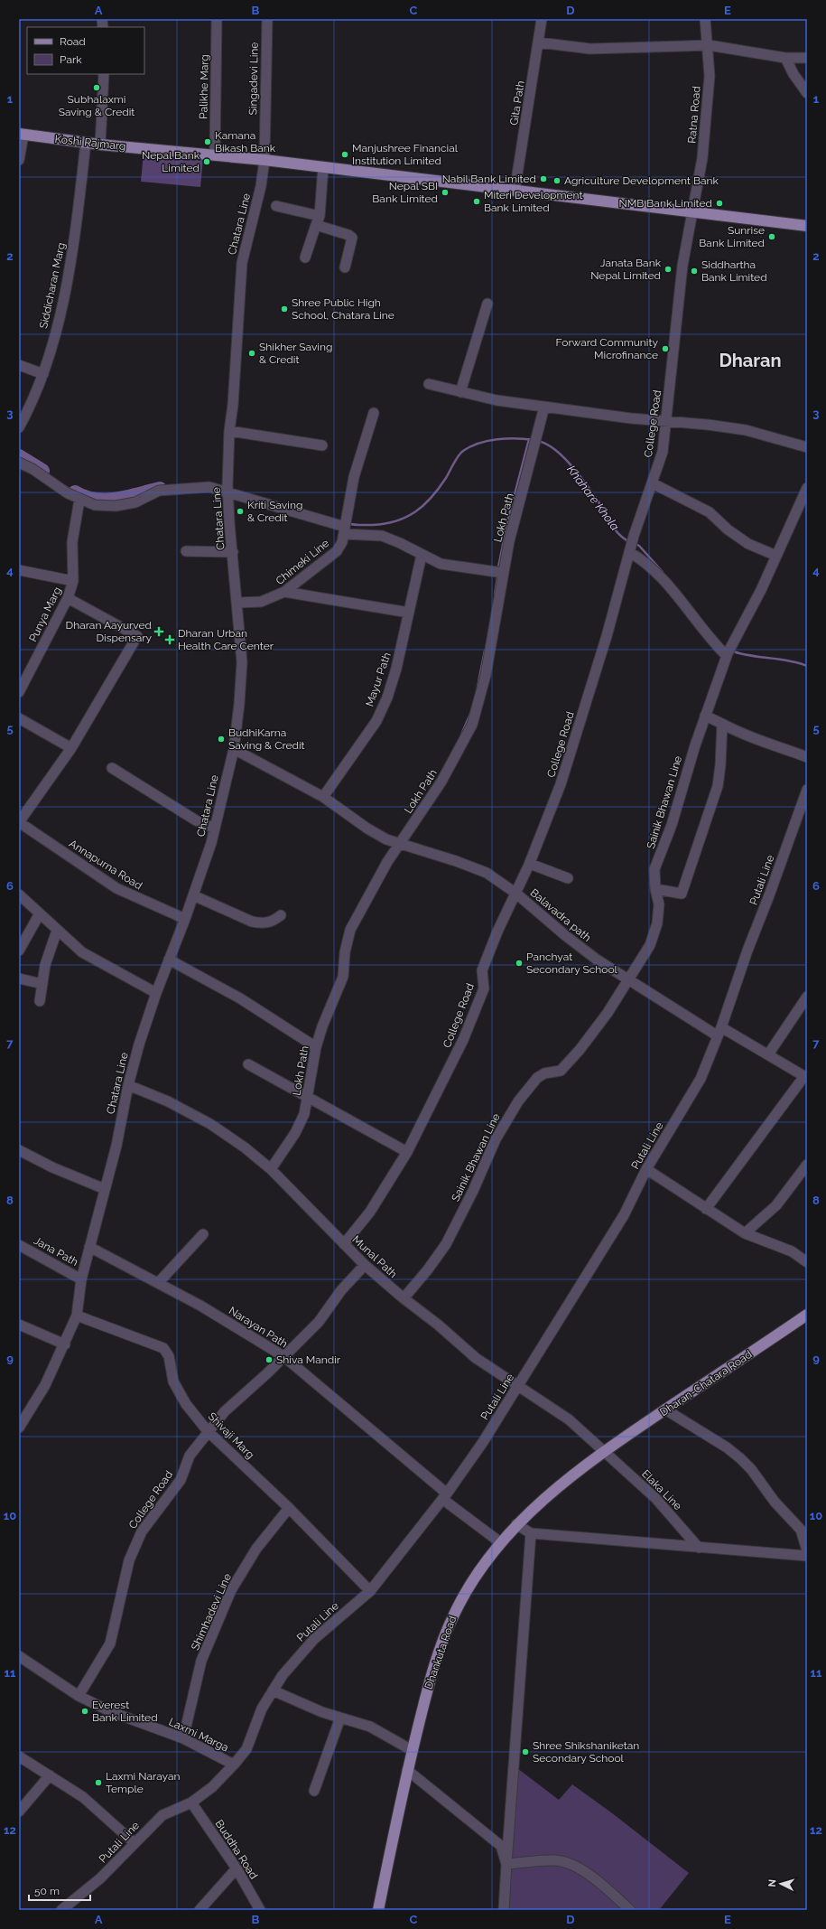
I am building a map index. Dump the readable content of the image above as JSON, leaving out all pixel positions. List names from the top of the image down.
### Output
{
  "streets": {
    "main road": ["Koshi Rajmarg", "Dharan-Chatara Road", "Dhankuta Road"],
    "street": [
      "Singadevi Line",
      "Palikhe Marg",
      "Gita Path",
      "Ratna Road",
      "Chatara Line",
      "Siddicharan Marg",
      "College Road",
      "Lokh Path",
      "Chimeki Line",
      "Punya Marg",
      "Mayur Path",
      "Sainik Bhawan Line",
      "Annapurna Road",
      "Putali Line",
      "Balavadra path",
      "Jana Path",
      "Munal Path",
      "Narayan Path",
      "Shivaji Marg",
      "Elaka Line",
      "Shimhadevi Line",
      "Laxmi Marga",
      "Buddha Road"
    ]
  },
  "crossings": [
    ["Singadevi Line", "Koshi Rajmarg"],
    ["Singadevi Line", "Chatara Line"],
    ["Palikhe Marg", "Koshi Rajmarg"],
    ["Gita Path", "Koshi Rajmarg"],
    ["Ratna Road", "Koshi Rajmarg"],
    ["Ratna Road", "College Road"],
    ["Koshi Rajmarg", "Chatara Line"],
    ["Koshi Rajmarg", "Siddicharan Marg"],
    ["Koshi Rajmarg", "College Road"],
    ["Chatara Line", "Chimeki Line"],
    ["Chatara Line", "Annapurna Road"],
    ["Chatara Line", "Balavadra path"],
    ["Chatara Line", "Jana Path"],
    ["Chatara Line", "Munal Path"],
    ["Chatara Line", "Narayan Path"],
    ["Chatara Line", "Shivaji Marg"],
    ["College Road", "Balavadra path"],
    ["College Road", "Munal Path"],
    ["College Road", "Narayan Path"],
    ["College Road", "Shivaji Marg"],
    ["College Road", "Laxmi Marga"],
    ["Lokh Path", "Balavadra path"],
    ["Lokh Path", "Munal Path"],
    ["Mayur Path", "Balavadra path"],
    ["Sainik Bhawan Line", "Balavadra path"],
    ["Sainik Bhawan Line", "Munal Path"],
    ["Putali Line", "Balavadra path"],
    ["Putali Line", "Munal Path"],
    ["Putali Line", "Narayan Path"],
    ["Putali Line", "Shivaji Marg"],
    ["Putali Line", "Laxmi Marga"],
    ["Putali Line", "Buddha Road"],
    ["Munal Path", "Dharan-Chatara Road"],
    ["Munal Path", "Elaka Line"],
    ["Munal Path", "Dhankuta Road"],
    ["Narayan Path", "Dhankuta Road"],
    ["Dharan-Chatara Road", "Elaka Line"],
    ["Dharan-Chatara Road", "Dhankuta Road"],
    ["Shivaji Marg", "Shimhadevi Line"],
    ["Elaka Line", "Dhankuta Road"],
    ["Shimhadevi Line", "Laxmi Marga"]
  ],
  "districts": ["Dharan"],
  "water": ["Khahare Khola"],
  "places": {
    "other": [
      "Subhalaxmi Saving & Credit",
      "Kamana Bikash Bank",
      "Manjushree Financial Institution Limited",
      "Nepal Bank Limited",
      "Nabil Bank Limited",
      "Agriculture Development Bank",
      "Nepal SBI Bank Limited",
      "Miteri Development Bank Limited",
      "NMB Bank Limited",
      "Sunrise Bank Limited",
      "Janata Bank Nepal Limited",
      "Siddhartha Bank Limited",
      "Shree Public High School, Chatara Line",
      "Forward Community Microfinance",
      "Shikher Saving & Credit",
      "Kriti Saving & Credit",
      "BudhiKarna Saving & Credit",
      "Panchyat Secondary School",
      "Shiva Mandir",
      "Everest Bank Limited",
      "Shree Shikshaniketan Secondary School",
      "Laxmi Narayan Temple"
    ],
    "health": ["Dharan Aayurved Dispensary", "Dharan Urban Health Care Center"]
  },
  "legend": ["Road", "Park"],
  "scale_bar": "50 m",
  "north": "left",
  "grid": {
    "columns": [
      "A",
      "B",
      "C",
      "D",
      "E"
    ],
    "rows": [
      "1",
      "2",
      "3",
      "4",
      "5",
      "6",
      "7",
      "8",
      "9",
      "10",
      "11",
      "12"
    ]
  }
}
